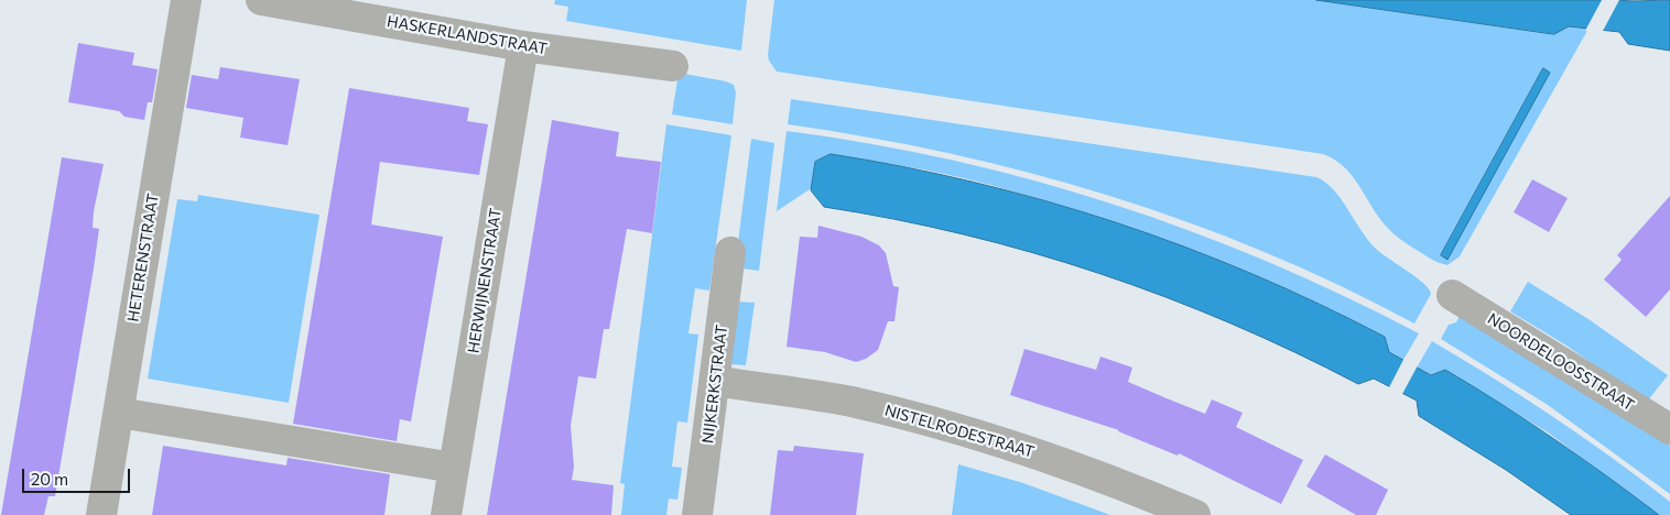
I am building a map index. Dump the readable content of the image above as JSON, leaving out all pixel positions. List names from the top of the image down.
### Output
{
  "streets": {
    "street": [
      "HASKERLANDSTRAAT",
      "HETERENSTRAAT",
      "HERWIJNENSTRAAT",
      "NOORDELOOSSTRAAT",
      "NIJKERKSTRAAT",
      "NISTELRODESTRAAT"
    ]
  },
  "crossings": [
    ["HASKERLANDSTRAAT", "HERWIJNENSTRAAT"],
    ["NIJKERKSTRAAT", "NISTELRODESTRAAT"]
  ],
  "scale_bar": "20 m"
}
